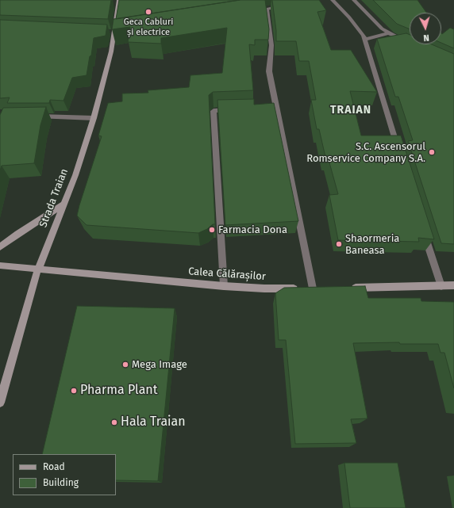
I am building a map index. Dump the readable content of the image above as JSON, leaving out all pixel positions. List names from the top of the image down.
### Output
{
  "streets": {
    "street": ["Strada Traian", "Calea Călărașilor"]
  },
  "crossings": [
    ["Strada Traian", "Calea Călărașilor"]
  ],
  "districts": ["TRAIAN"],
  "places": [
    "Geca Cabluri și electrice",
    "S.C. Ascensorul Romservice Company S.A.",
    "Farmacia Dona",
    "Shaormeria Baneasa",
    "Mega Image",
    "Pharma Plant",
    "Hala Traian"
  ],
  "legend": ["Road", "Building"],
  "north": "bottom"
}
